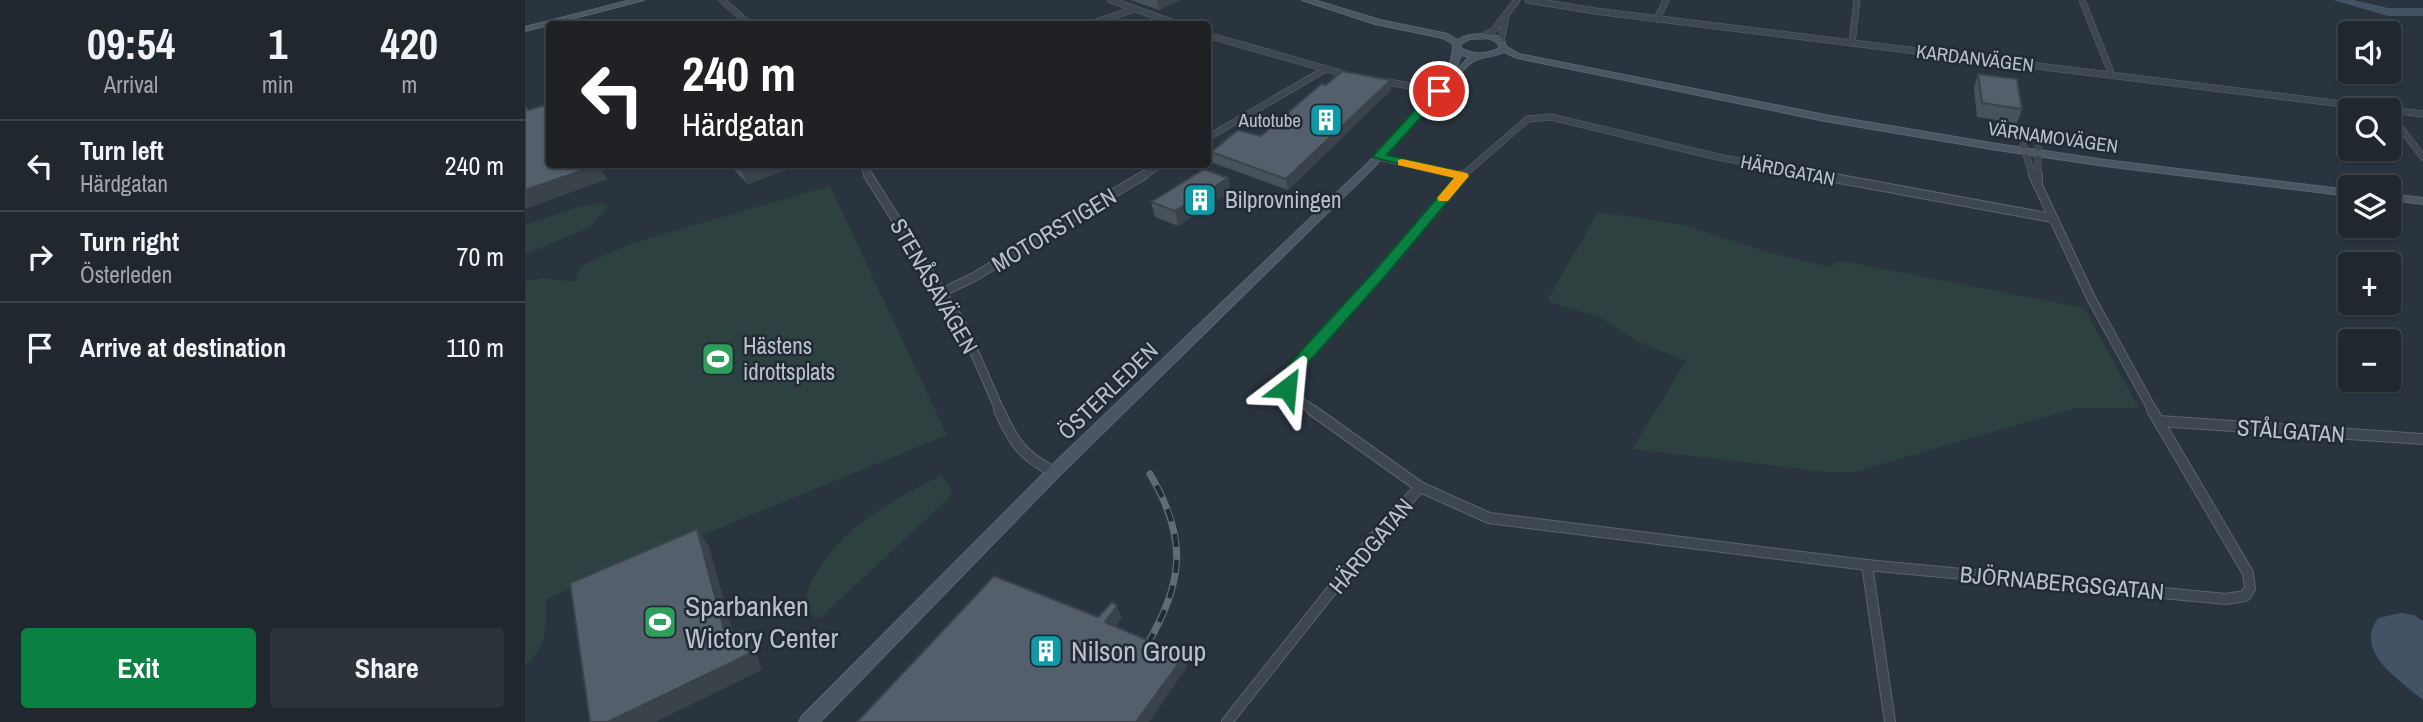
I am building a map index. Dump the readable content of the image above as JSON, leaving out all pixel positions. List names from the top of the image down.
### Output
{
  "streets": {
    "main road": ["VÄRNAMOVÄGEN", "ÖSTERLEDEN"],
    "street": [
      "KARDANVÄGEN",
      "HÄRDGATAN",
      "MOTORSTIGEN",
      "STENÅSAVÄGEN",
      "STÅLGATAN",
      "BJÖRNABERGSGATAN"
    ]
  },
  "crossings": [
    ["VÄRNAMOVÄGEN", "ÖSTERLEDEN"],
    ["VÄRNAMOVÄGEN", "BJÖRNABERGSGATAN"],
    ["HÄRDGATAN", "BJÖRNABERGSGATAN"],
    ["MOTORSTIGEN", "STENÅSAVÄGEN"],
    ["STENÅSAVÄGEN", "ÖSTERLEDEN"],
    ["STÅLGATAN", "BJÖRNABERGSGATAN"]
  ],
  "places": {
    "building": ["Autotube", "Bilprovningen", "Nilson Group"],
    "sports": ["Hästens idrottsplats", "Sparbanken Wictory Center"]
  },
  "page": {
    "eta": [
      "09:54",
      "Arrival",
      "1",
      "min",
      "420",
      "m"
    ],
    "map_buttons": ["+", "−"],
    "turn": ["240 m", "Härdgatan"],
    "list": [
      {
        "name": "Turn left",
        "note": "Härdgatan",
        "value": "240 m"
      },
      {
        "name": "Turn right",
        "note": "Österleden",
        "value": "70 m"
      },
      {
        "name": "Arrive at destination",
        "value": "110 m"
      }
    ],
    "buttons": ["Exit", "Share"]
  }
}
